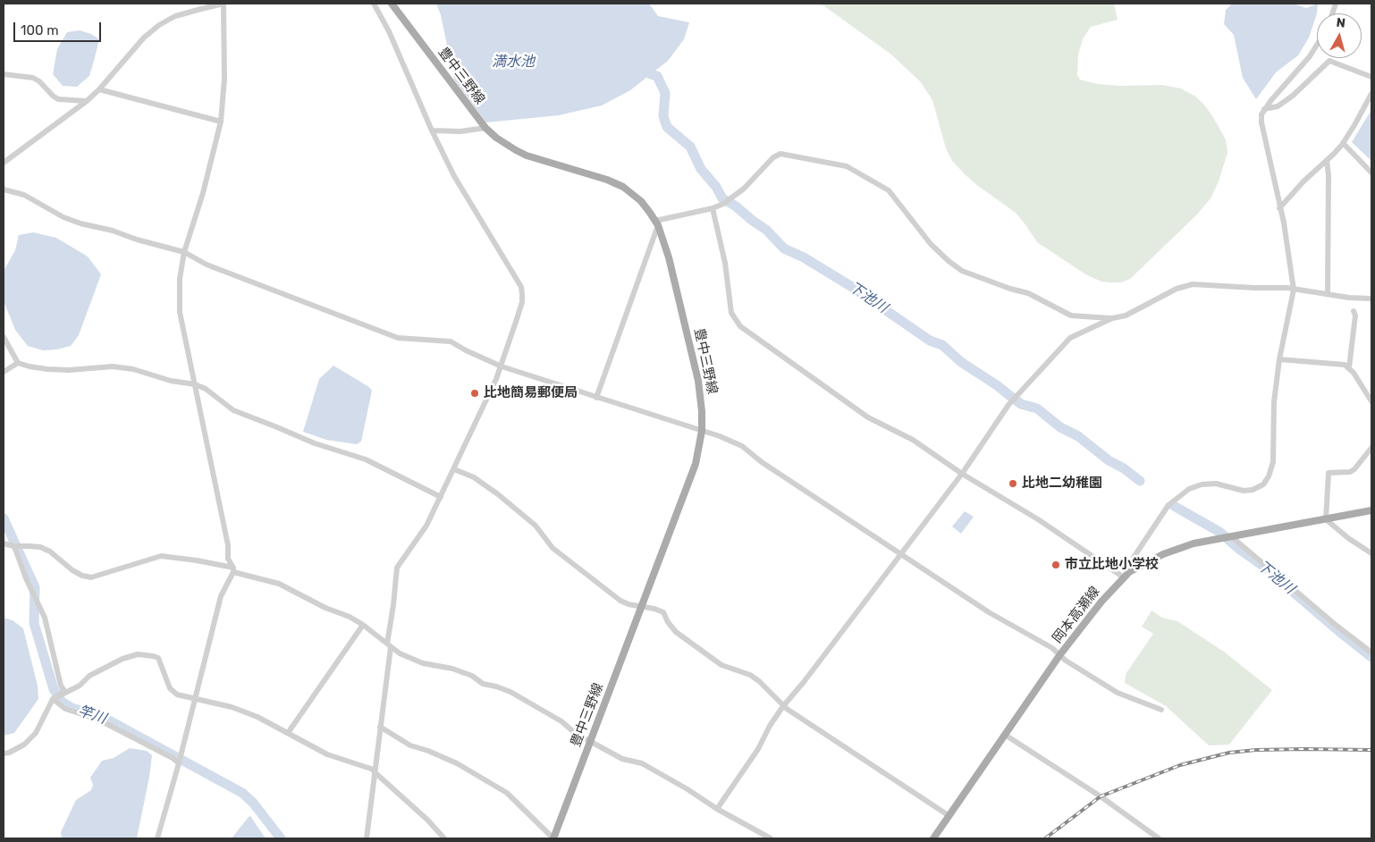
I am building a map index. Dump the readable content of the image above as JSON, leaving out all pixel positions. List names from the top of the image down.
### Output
{
  "streets": {
    "main road": ["豊中三野線", "岡本高瀬線"]
  },
  "water": ["満水池", "下池川", "竿川"],
  "places": ["比地簡易郵便局", "比地二幼稚園", "市立比地小学校"],
  "scale_bar": "100 m",
  "north": "top"
}
